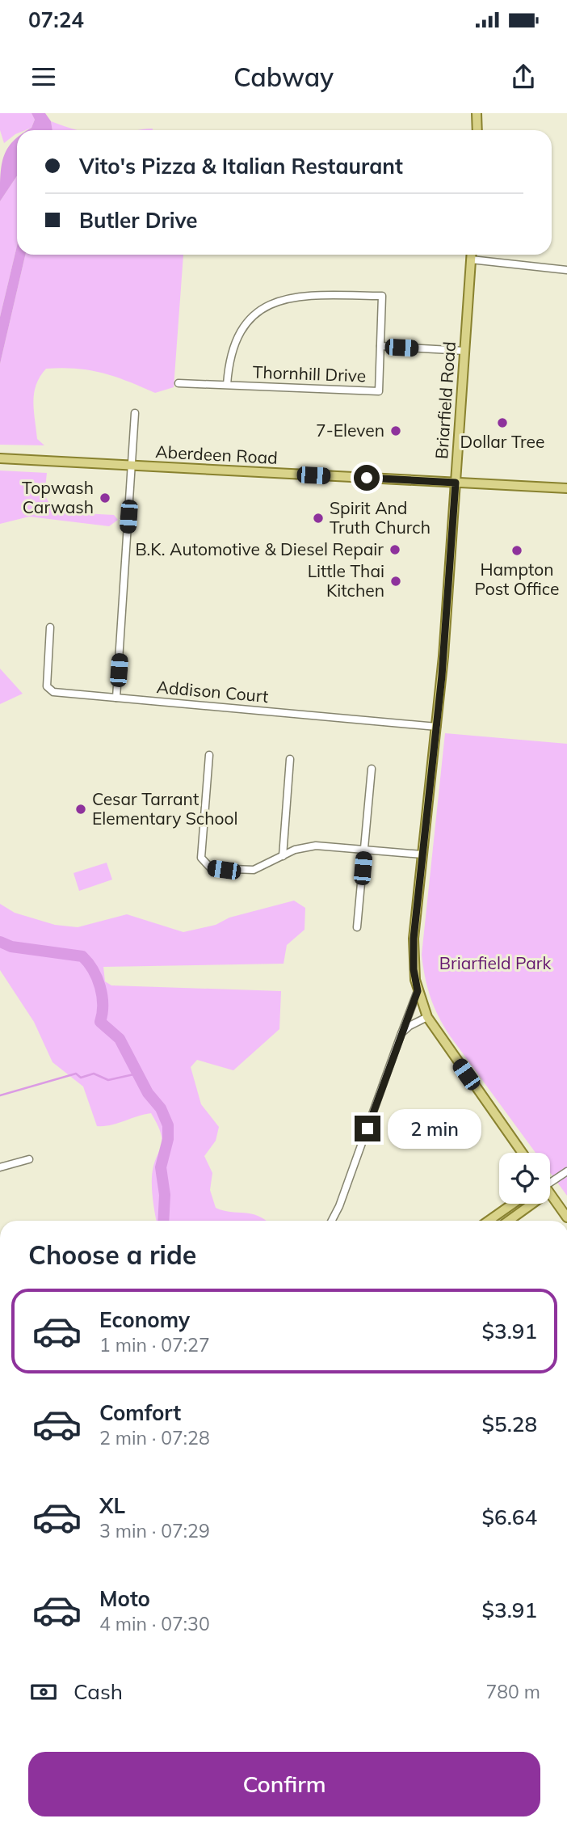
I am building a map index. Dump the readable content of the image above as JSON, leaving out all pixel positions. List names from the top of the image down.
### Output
{
  "streets": {
    "main road": ["Briarfield Road", "Aberdeen Road"],
    "street": ["Thornhill Drive", "Addison Court"]
  },
  "crossings": [
    ["Thornhill Drive", "Briarfield Road"],
    ["Briarfield Road", "Aberdeen Road"],
    ["Briarfield Road", "Addison Court"]
  ],
  "parks": ["Briarfield Park"],
  "places": [
    "Dollar Tree",
    "7-Eleven",
    "Topwash Carwash",
    "Spirit And Truth Church",
    "B.K. Automotive & Diesel Repair",
    "Hampton Post Office",
    "Little Thai Kitchen",
    "Cesar Tarrant Elementary School"
  ],
  "page": {
    "status": "07:24",
    "header": "Cabway",
    "banner": ["Vito's Pizza & Italian Restaurant", "Butler Drive"],
    "bubble": "2 min",
    "heading": "Choose a ride",
    "list": [
      {
        "name": "Economy",
        "note": "1 min · 07:27",
        "value": "$3.91"
      },
      {
        "name": "Comfort",
        "note": "2 min · 07:28",
        "value": "$5.28"
      },
      {
        "name": "XL",
        "note": "3 min · 07:29",
        "value": "$6.64"
      },
      {
        "name": "Moto",
        "note": "4 min · 07:30",
        "value": "$3.91"
      }
    ],
    "pay": ["Cash", "780 m"],
    "buttons": "Confirm"
  }
}
